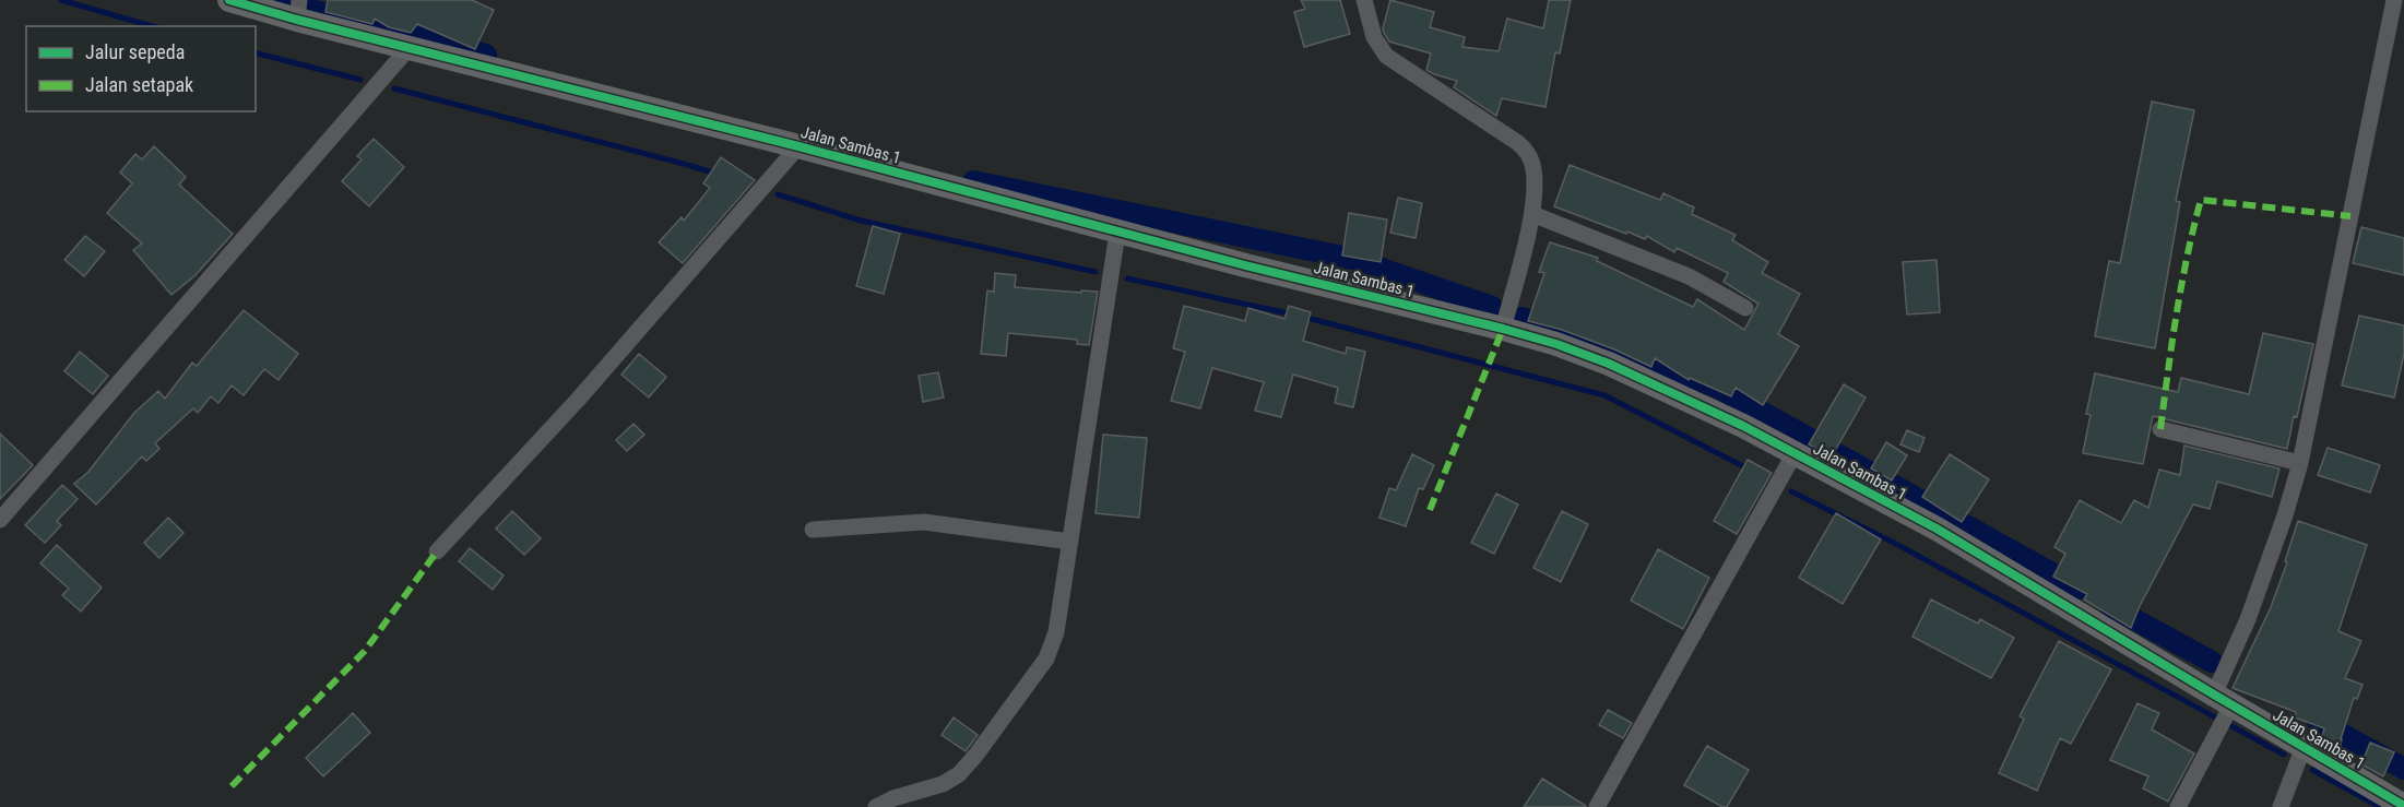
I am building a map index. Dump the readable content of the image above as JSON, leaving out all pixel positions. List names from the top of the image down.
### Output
{
  "streets": {
    "street": ["Jalan Sambas 1"]
  },
  "legend": ["Jalur sepeda", "Jalan setapak"]
}
